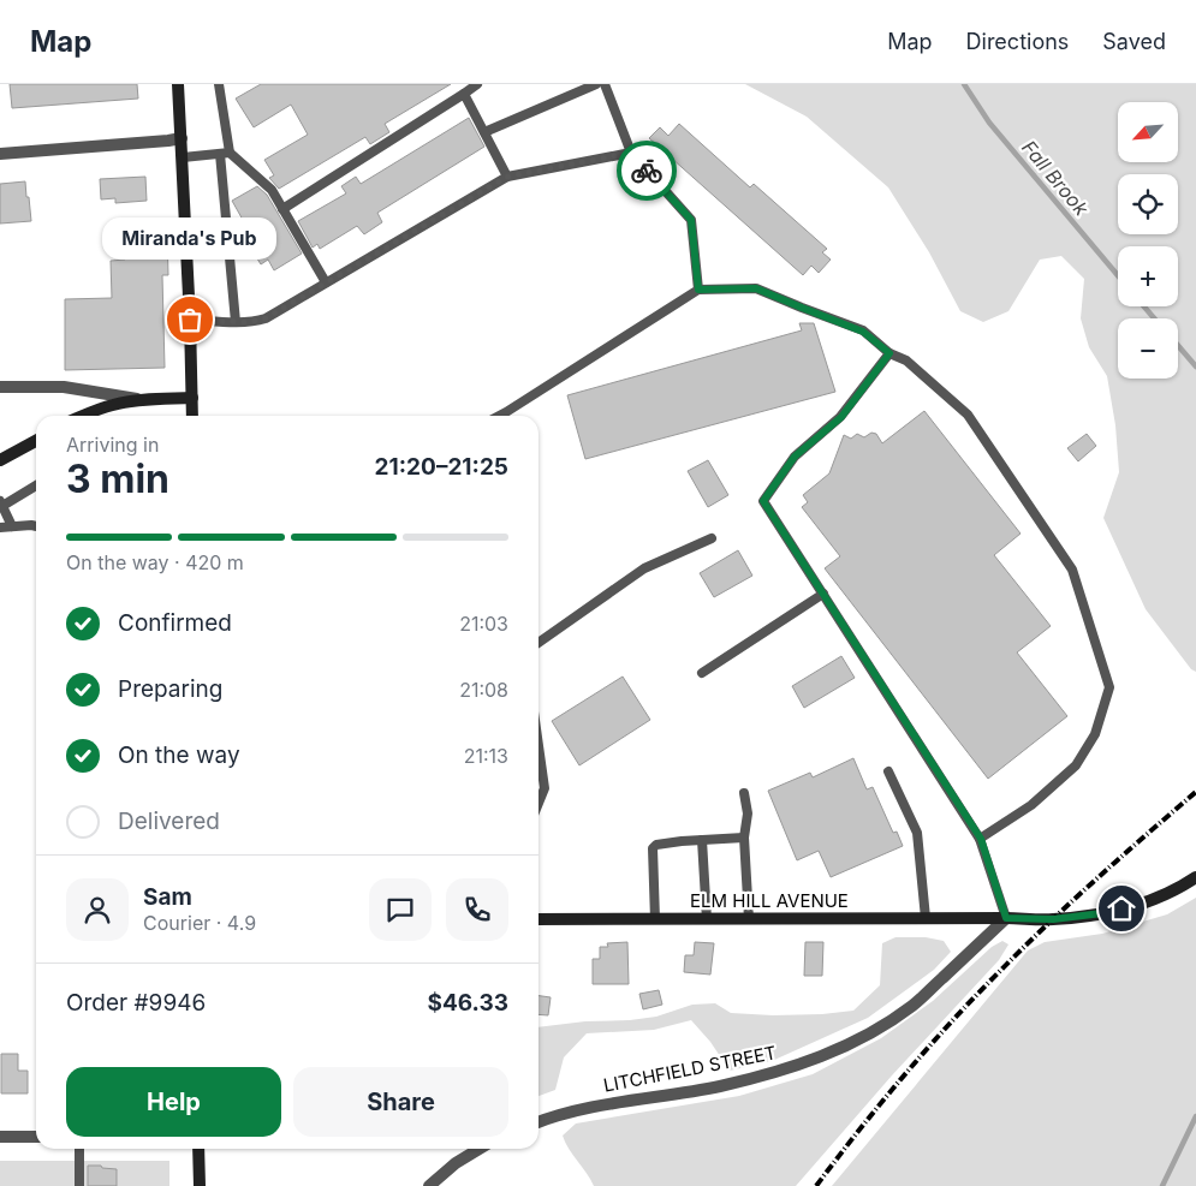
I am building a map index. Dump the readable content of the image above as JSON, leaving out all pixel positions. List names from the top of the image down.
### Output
{
  "streets": {
    "main road": ["ELM HILL AVENUE"],
    "street": ["LITCHFIELD STREET"]
  },
  "crossings": [
    ["ELM HILL AVENUE", "LITCHFIELD STREET"]
  ],
  "water": ["Fall Brook"],
  "places": ["Miranda's Pub"],
  "north": "bottom left",
  "page": {
    "header": "Map",
    "nav": ["Map", "Directions", "Saved"],
    "map_buttons": ["+", "−"],
    "bubble": "Miranda's Pub",
    "heading": ["3 min", "Arriving in", "21:20–21:25"],
    "panel": [
      "Sam",
      "Courier · 4.9",
      "Order #9946",
      "$46.33"
    ],
    "bar": "On the way · 420 m",
    "list": [
      ["Confirmed", "21:03"],
      ["Preparing", "21:08"],
      ["On the way", "21:13"],
      "Delivered"
    ],
    "buttons": ["Help", "Share"]
  }
}
